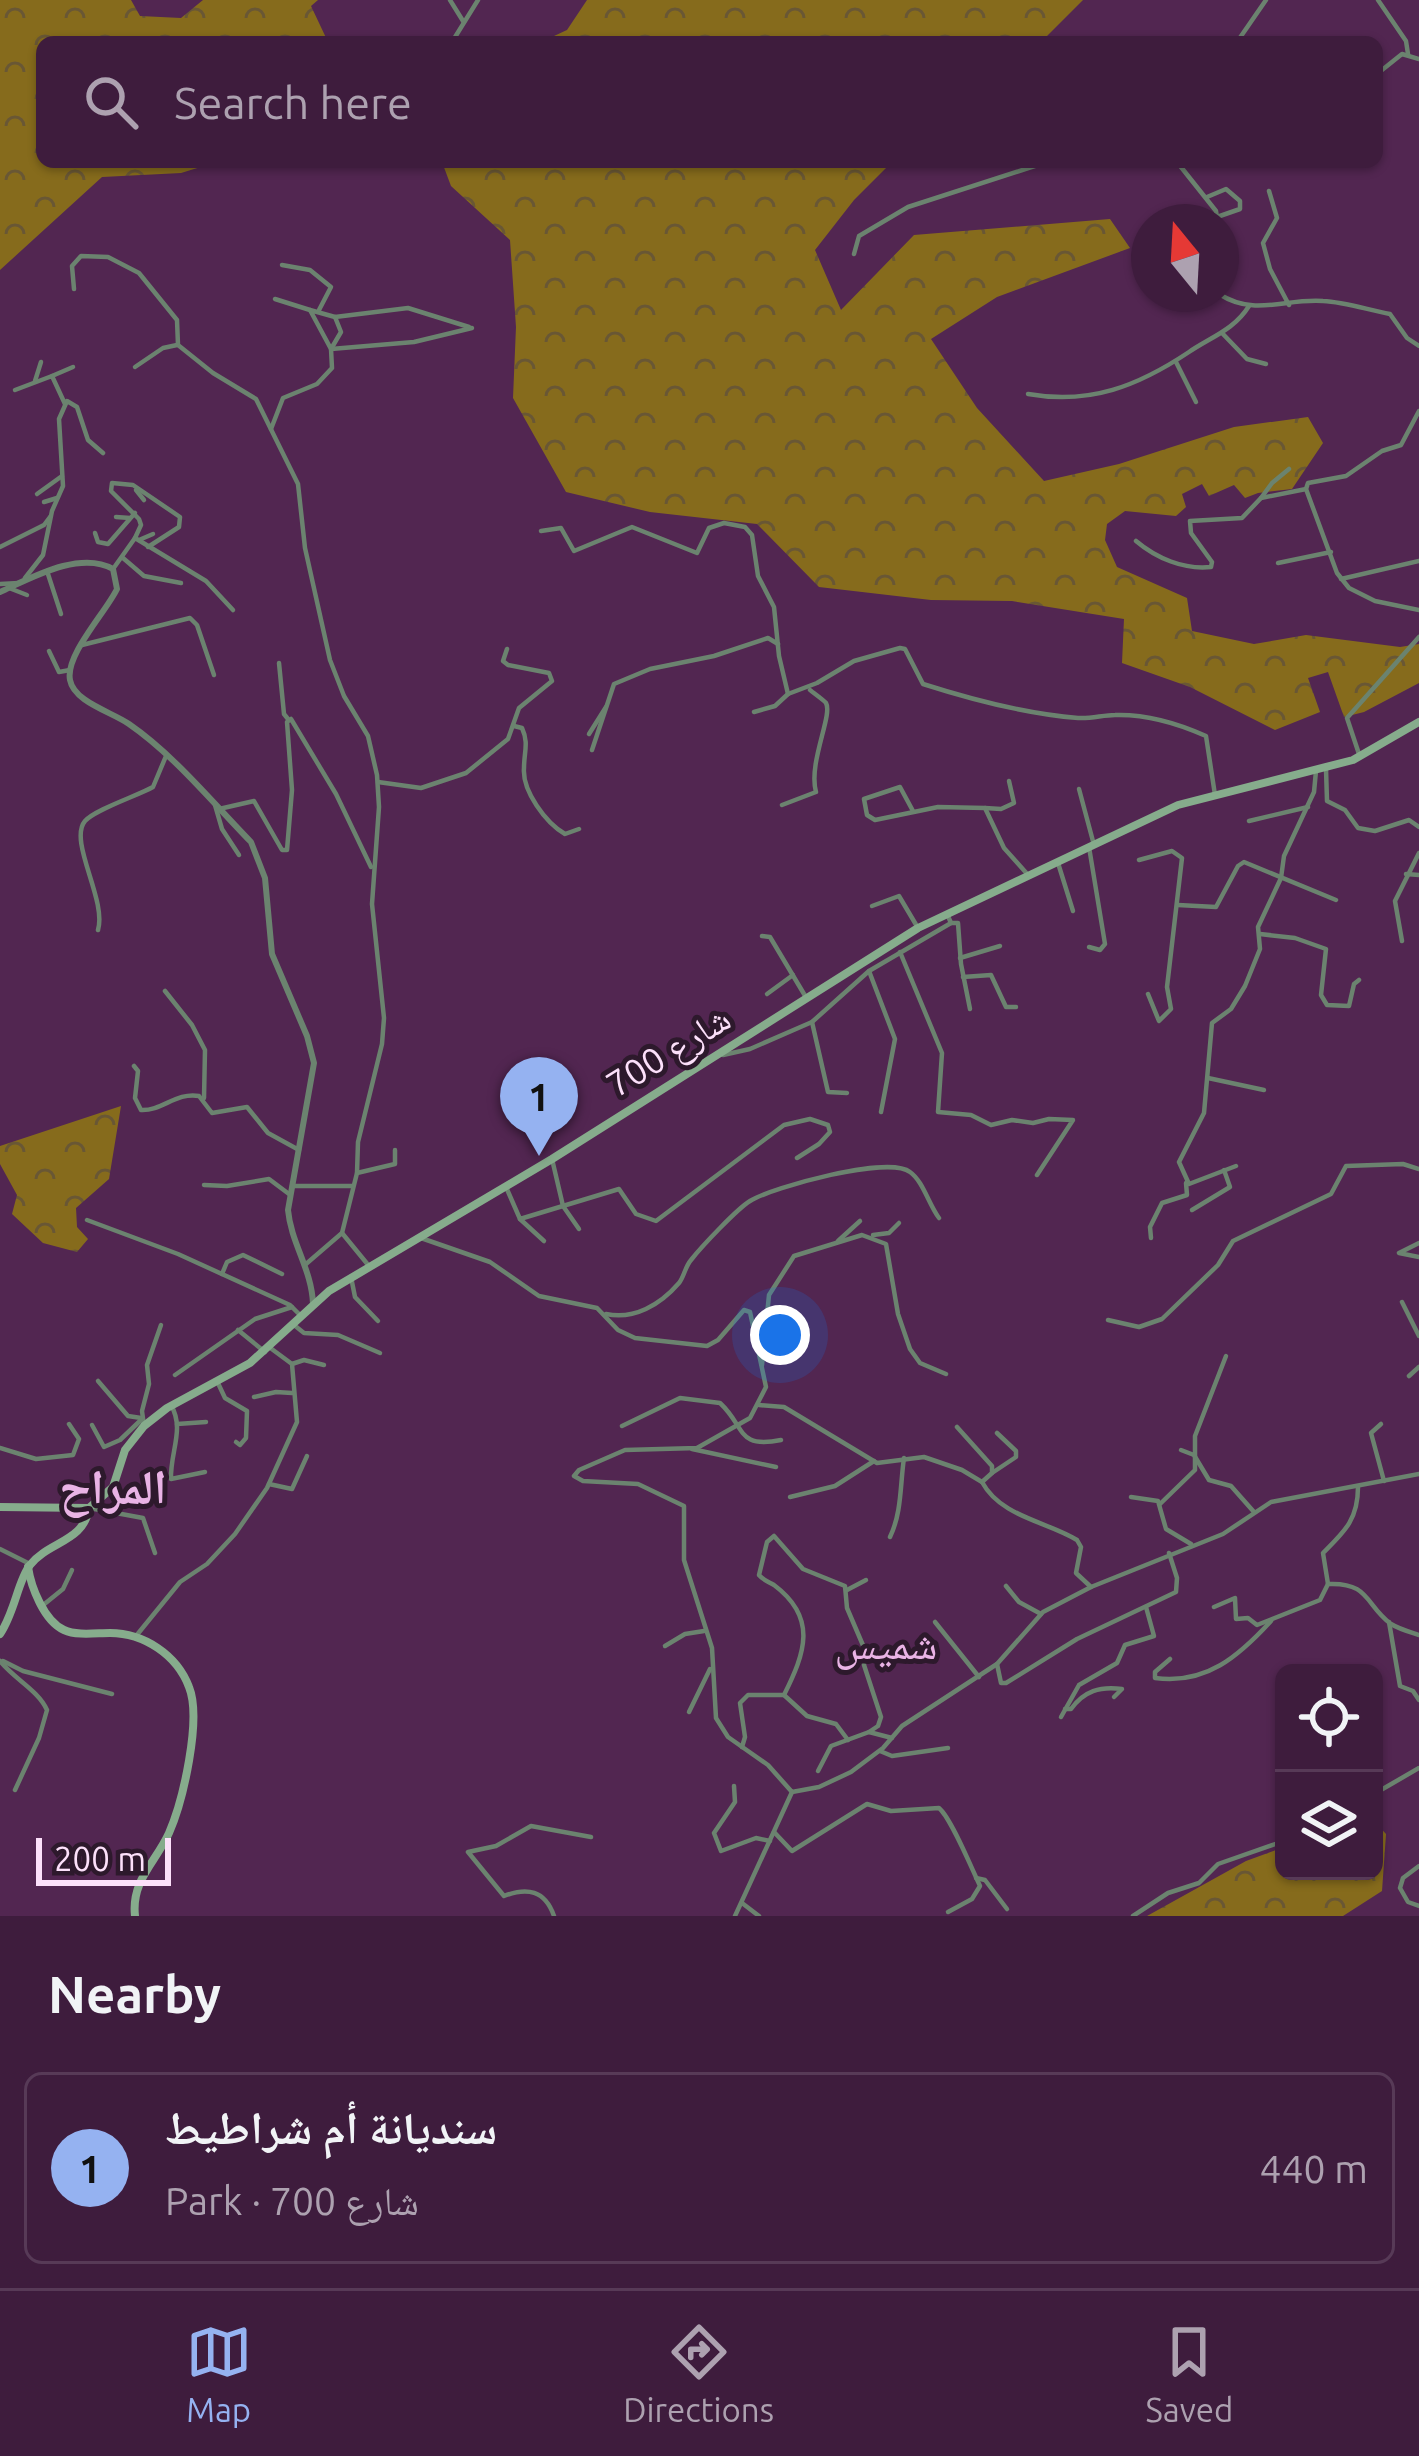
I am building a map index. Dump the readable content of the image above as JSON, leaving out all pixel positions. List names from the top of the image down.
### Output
{
  "streets": {
    "main road": ["شارع 700"]
  },
  "districts": ["المراح", "شميس"],
  "scale_bar": "200 m",
  "north": "top",
  "page": {
    "search": "Search here",
    "pins": "1",
    "scale": "200 m",
    "heading": "Nearby",
    "list": [
      {
        "mark": "1",
        "name": "سنديانة أم شراطيط",
        "note": "Park · شارع 700",
        "value": "440 m"
      }
    ],
    "nav": ["Map", "Directions", "Saved"]
  }
}
